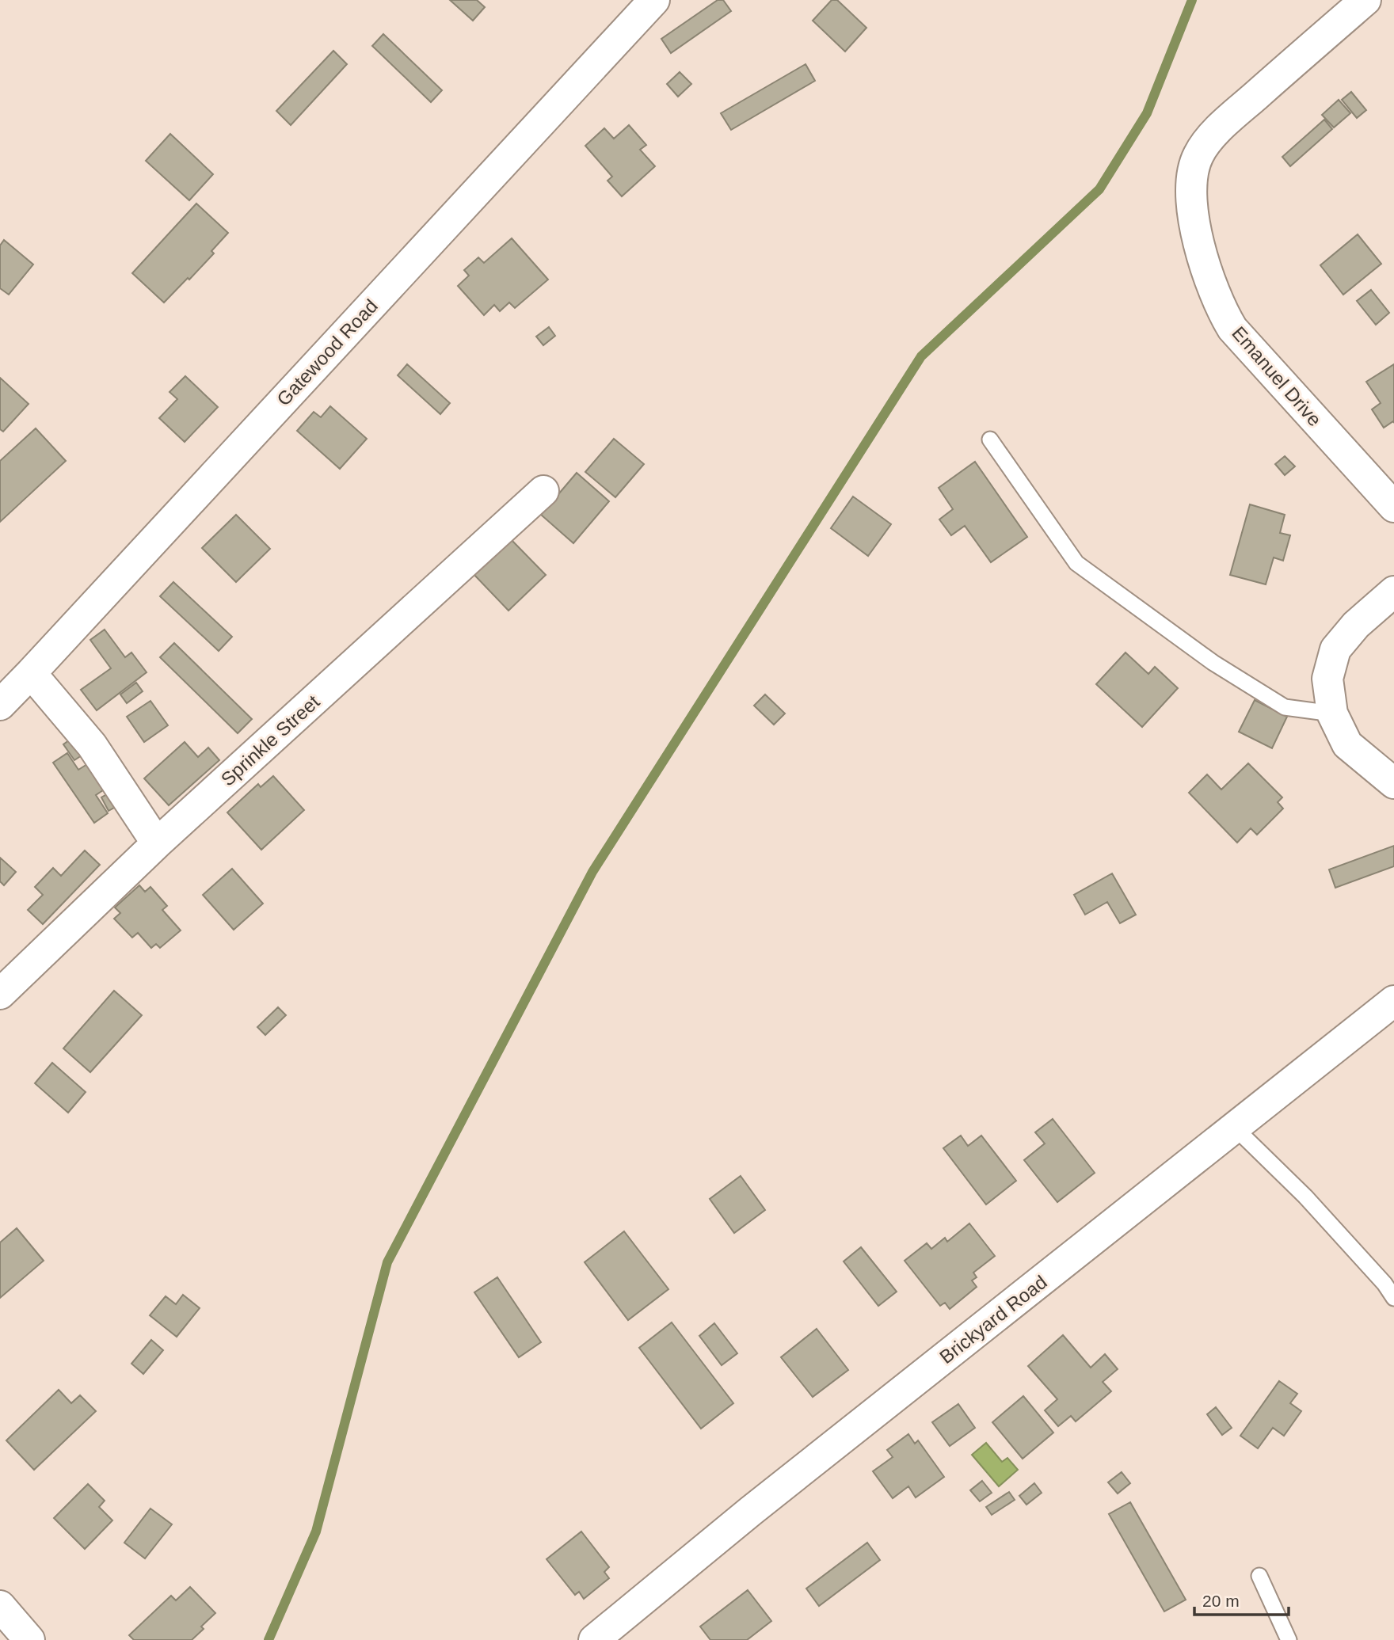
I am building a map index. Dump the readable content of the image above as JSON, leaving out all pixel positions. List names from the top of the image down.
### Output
{
  "streets": {
    "street": [
      "Gatewood Road",
      "Emanuel Drive",
      "Sprinkle Street",
      "Brickyard Road"
    ]
  },
  "scale_bar": "20 m"
}
